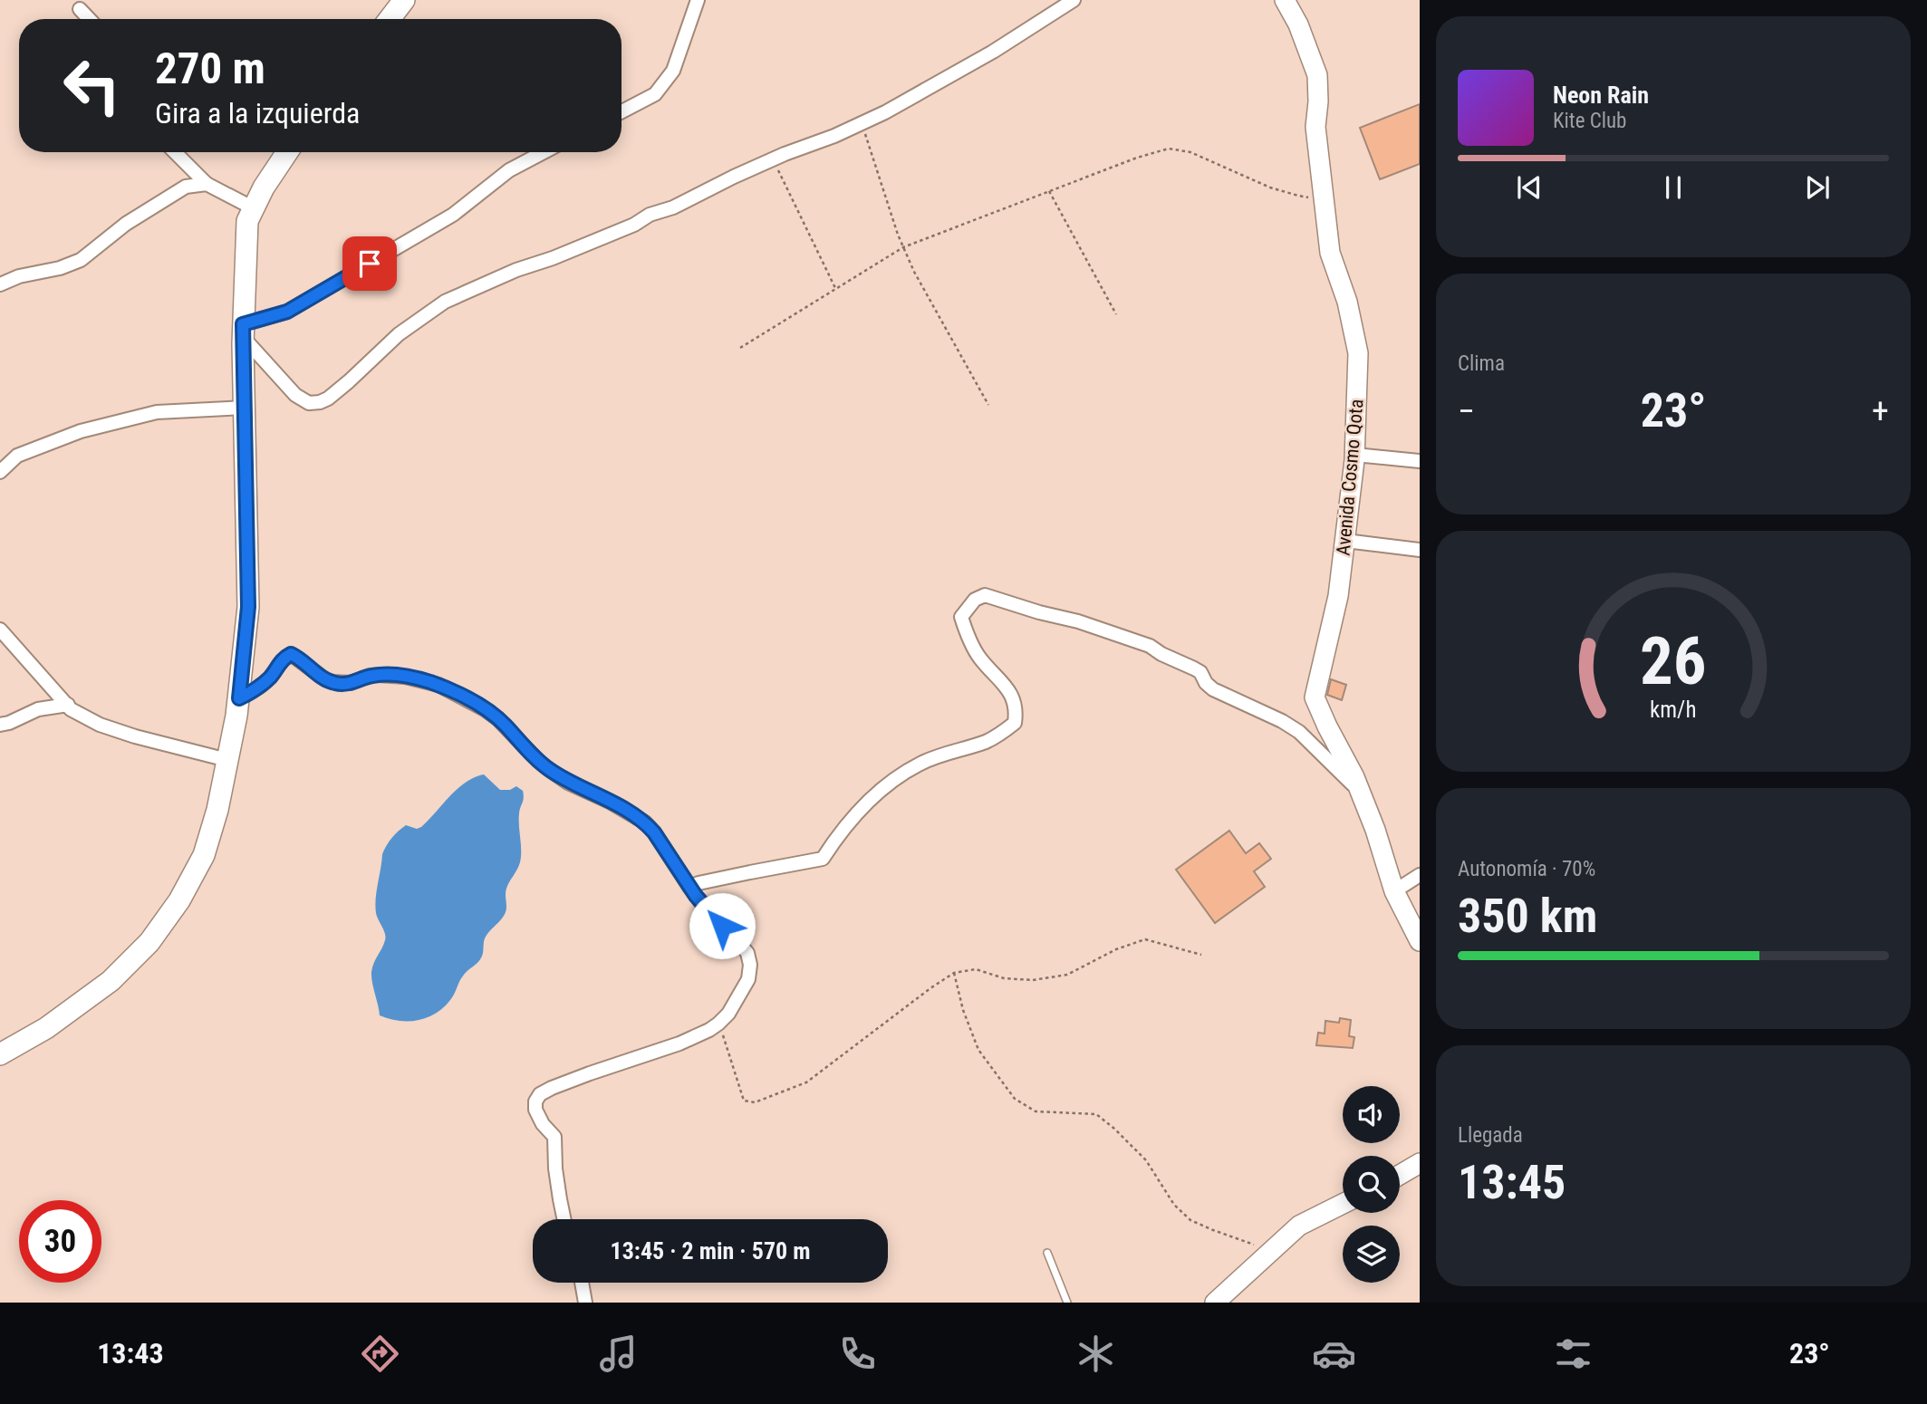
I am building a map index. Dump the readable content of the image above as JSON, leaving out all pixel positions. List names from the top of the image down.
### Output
{
  "streets": {
    "street": ["Avenida Cosmo Qota"]
  },
  "page": {
    "turn": ["270 m", "Gira a la izquierda"],
    "song": ["Neon Rain", "Kite Club"],
    "tile": [
      "Clima",
      ["Autonomía · 70%", "350 km"],
      ["Llegada", "13:45"]
    ],
    "heat": ["−", "23°", "+"],
    "limit": "30",
    "trip": "13:45 · 2 min · 570 m",
    "tabs": ["13:43", "23°"],
    "gauge": ["26", "km/h"]
  }
}
